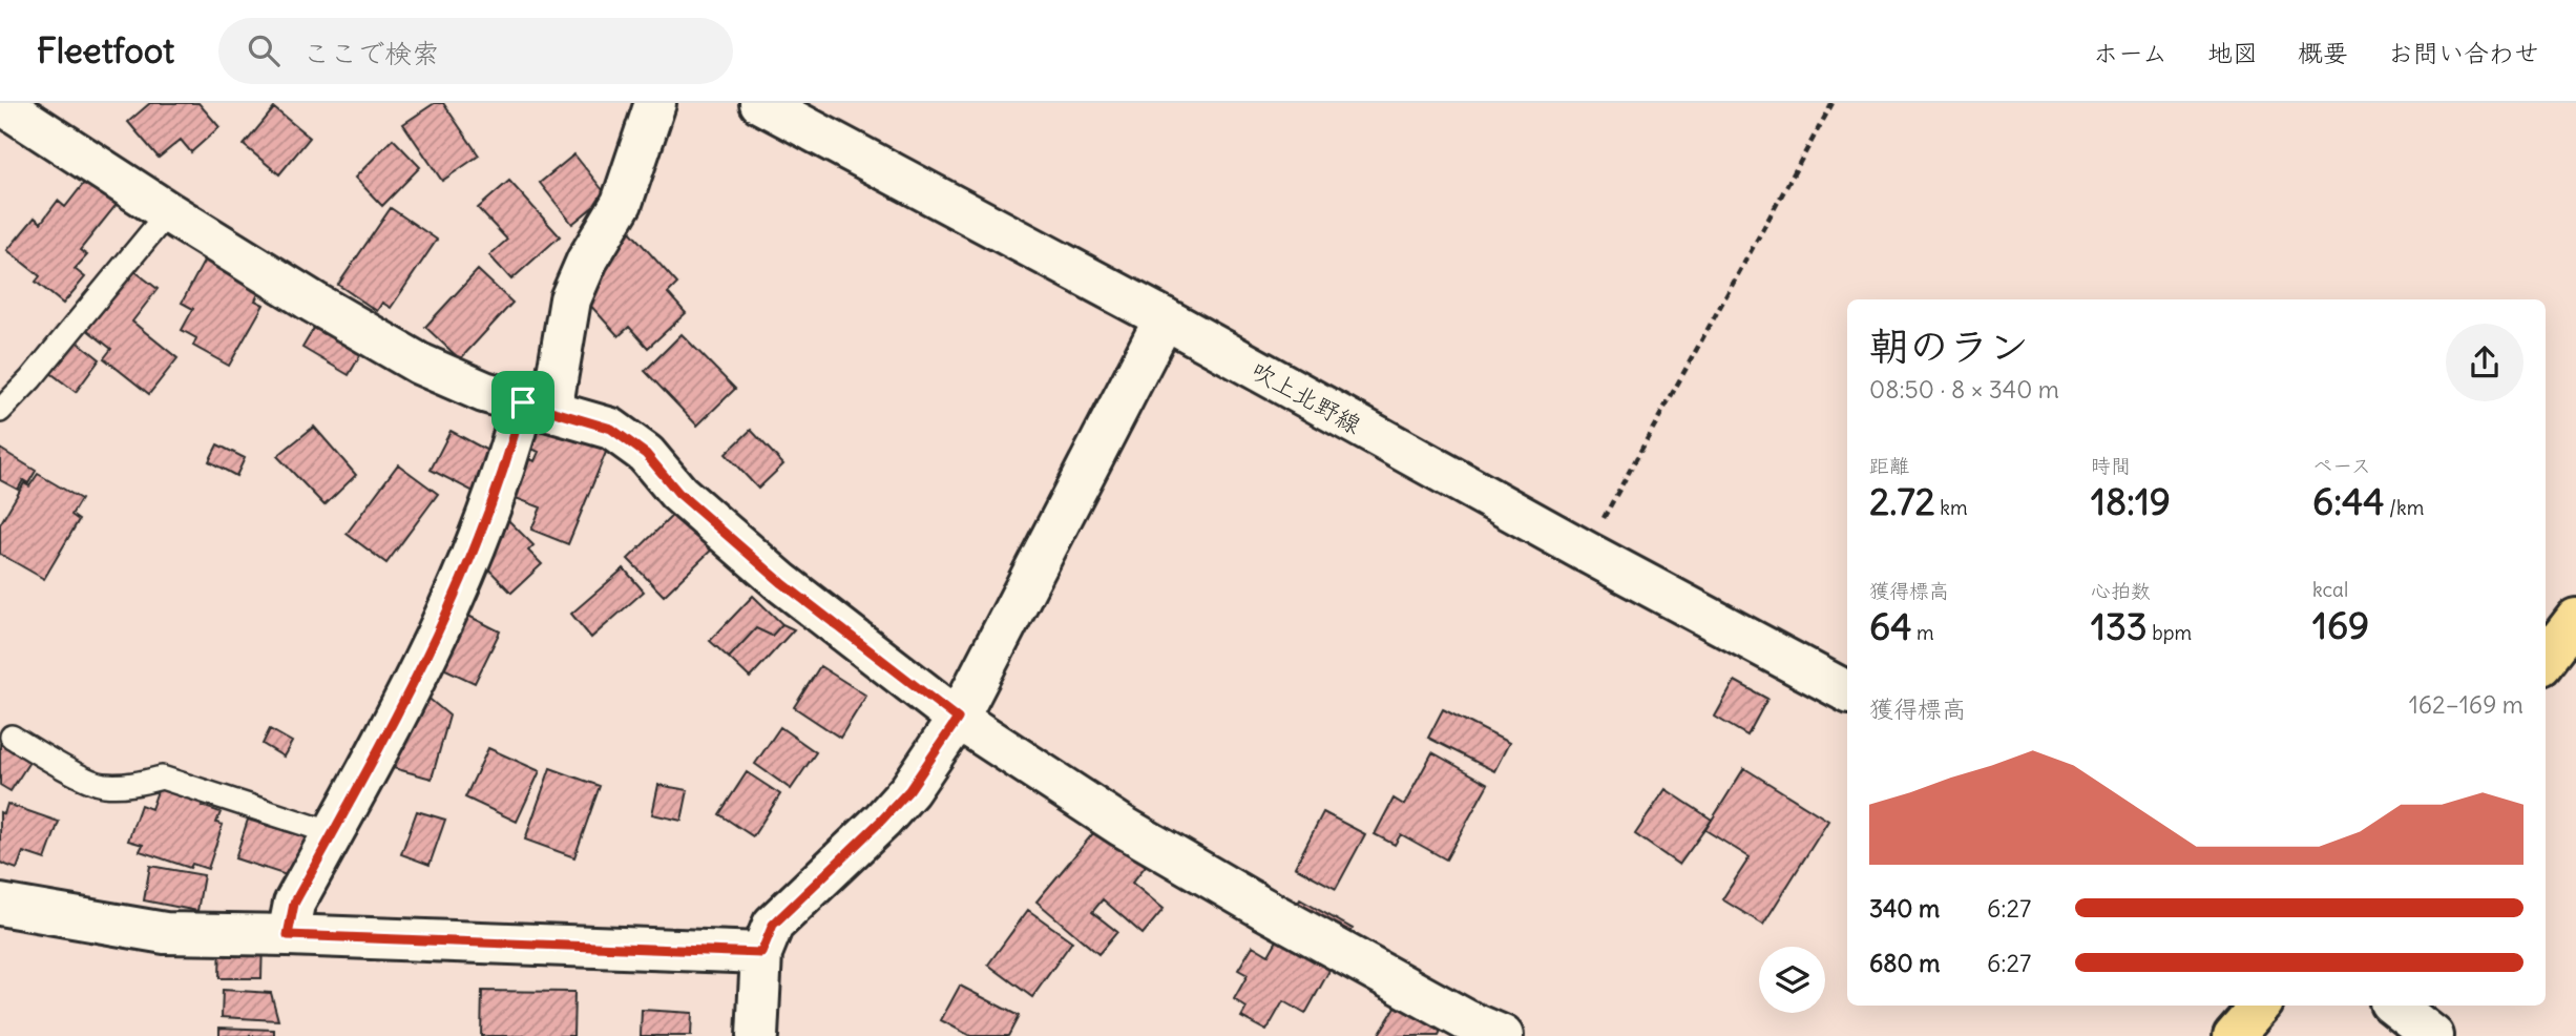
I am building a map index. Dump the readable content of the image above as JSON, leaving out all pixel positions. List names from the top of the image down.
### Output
{
  "streets": {
    "street": ["吹上北野線"]
  },
  "page": {
    "header": "Fleetfoot",
    "search": "ここで検索",
    "nav": [
      "ホーム",
      "地図",
      "概要",
      "お問い合わせ"
    ],
    "heading": ["朝のラン", "08:50 · 8 × 340 m"],
    "stats": [
      ["距離", "2.72 km"],
      ["時間", "18:19"],
      ["ペース", "6:44 /km"],
      ["獲得標高", "64 m"],
      ["心拍数", "133 bpm"],
      ["kcal", "169"]
    ],
    "chart": ["獲得標高", "162–169 m"],
    "list": [
      {
        "name": "340 m",
        "note": "6:27"
      },
      {
        "name": "680 m",
        "note": "6:27"
      }
    ]
  }
}
